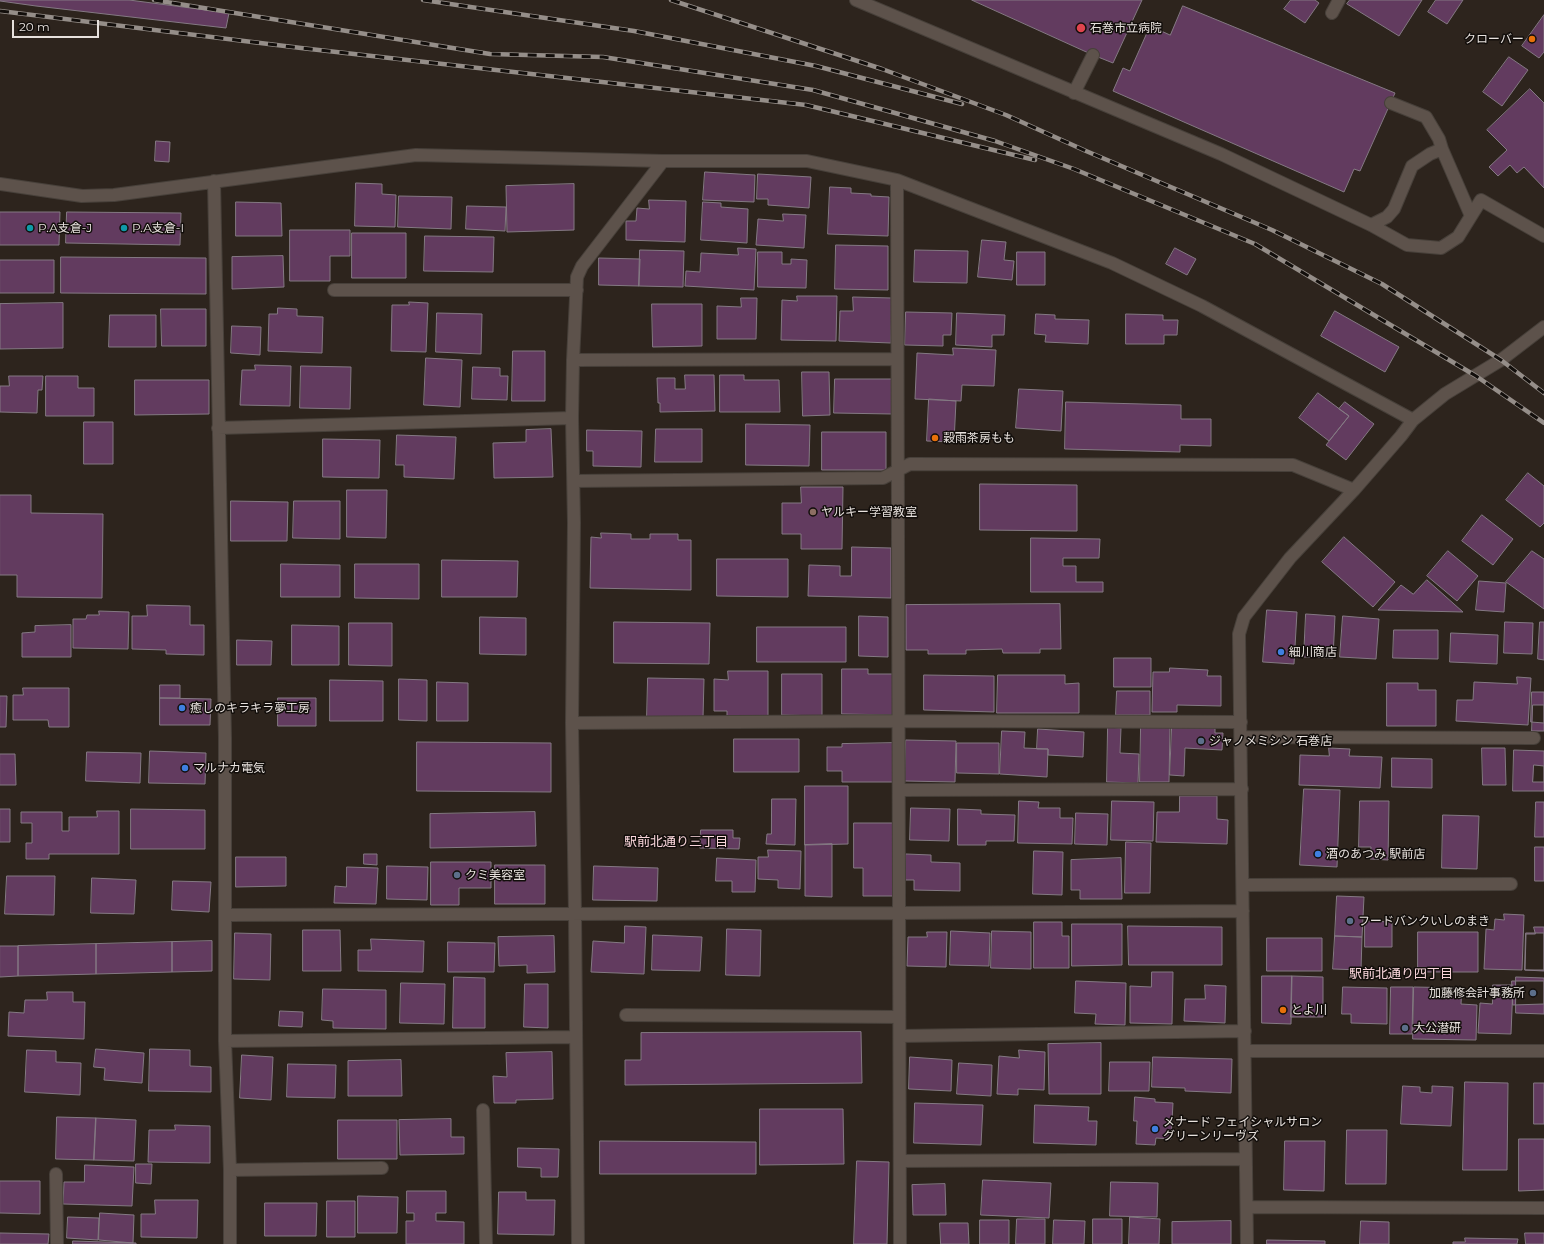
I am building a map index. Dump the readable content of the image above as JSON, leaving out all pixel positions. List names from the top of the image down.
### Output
{
  "districts": ["駅前北通り三丁目", "駅前北通り四丁目"],
  "places": [
    "石巻市立病院",
    "クローバー",
    "P.A支倉-J",
    "P.A支倉-I",
    "穀雨茶房もも",
    "ヤルキー学習教室",
    "細川商店",
    "癒しのキラキラ夢工房",
    "ジャノメミシン 石巻店",
    "マルナカ電気",
    "酒のあつみ 駅前店",
    "クミ美容室",
    "フードバンクいしのまき",
    "加藤修会計事務所",
    "とよ川",
    "大公潜研",
    "メナード フェイシャルサロン グリーンリーヴズ"
  ],
  "scale_bar": "20 m"
}
